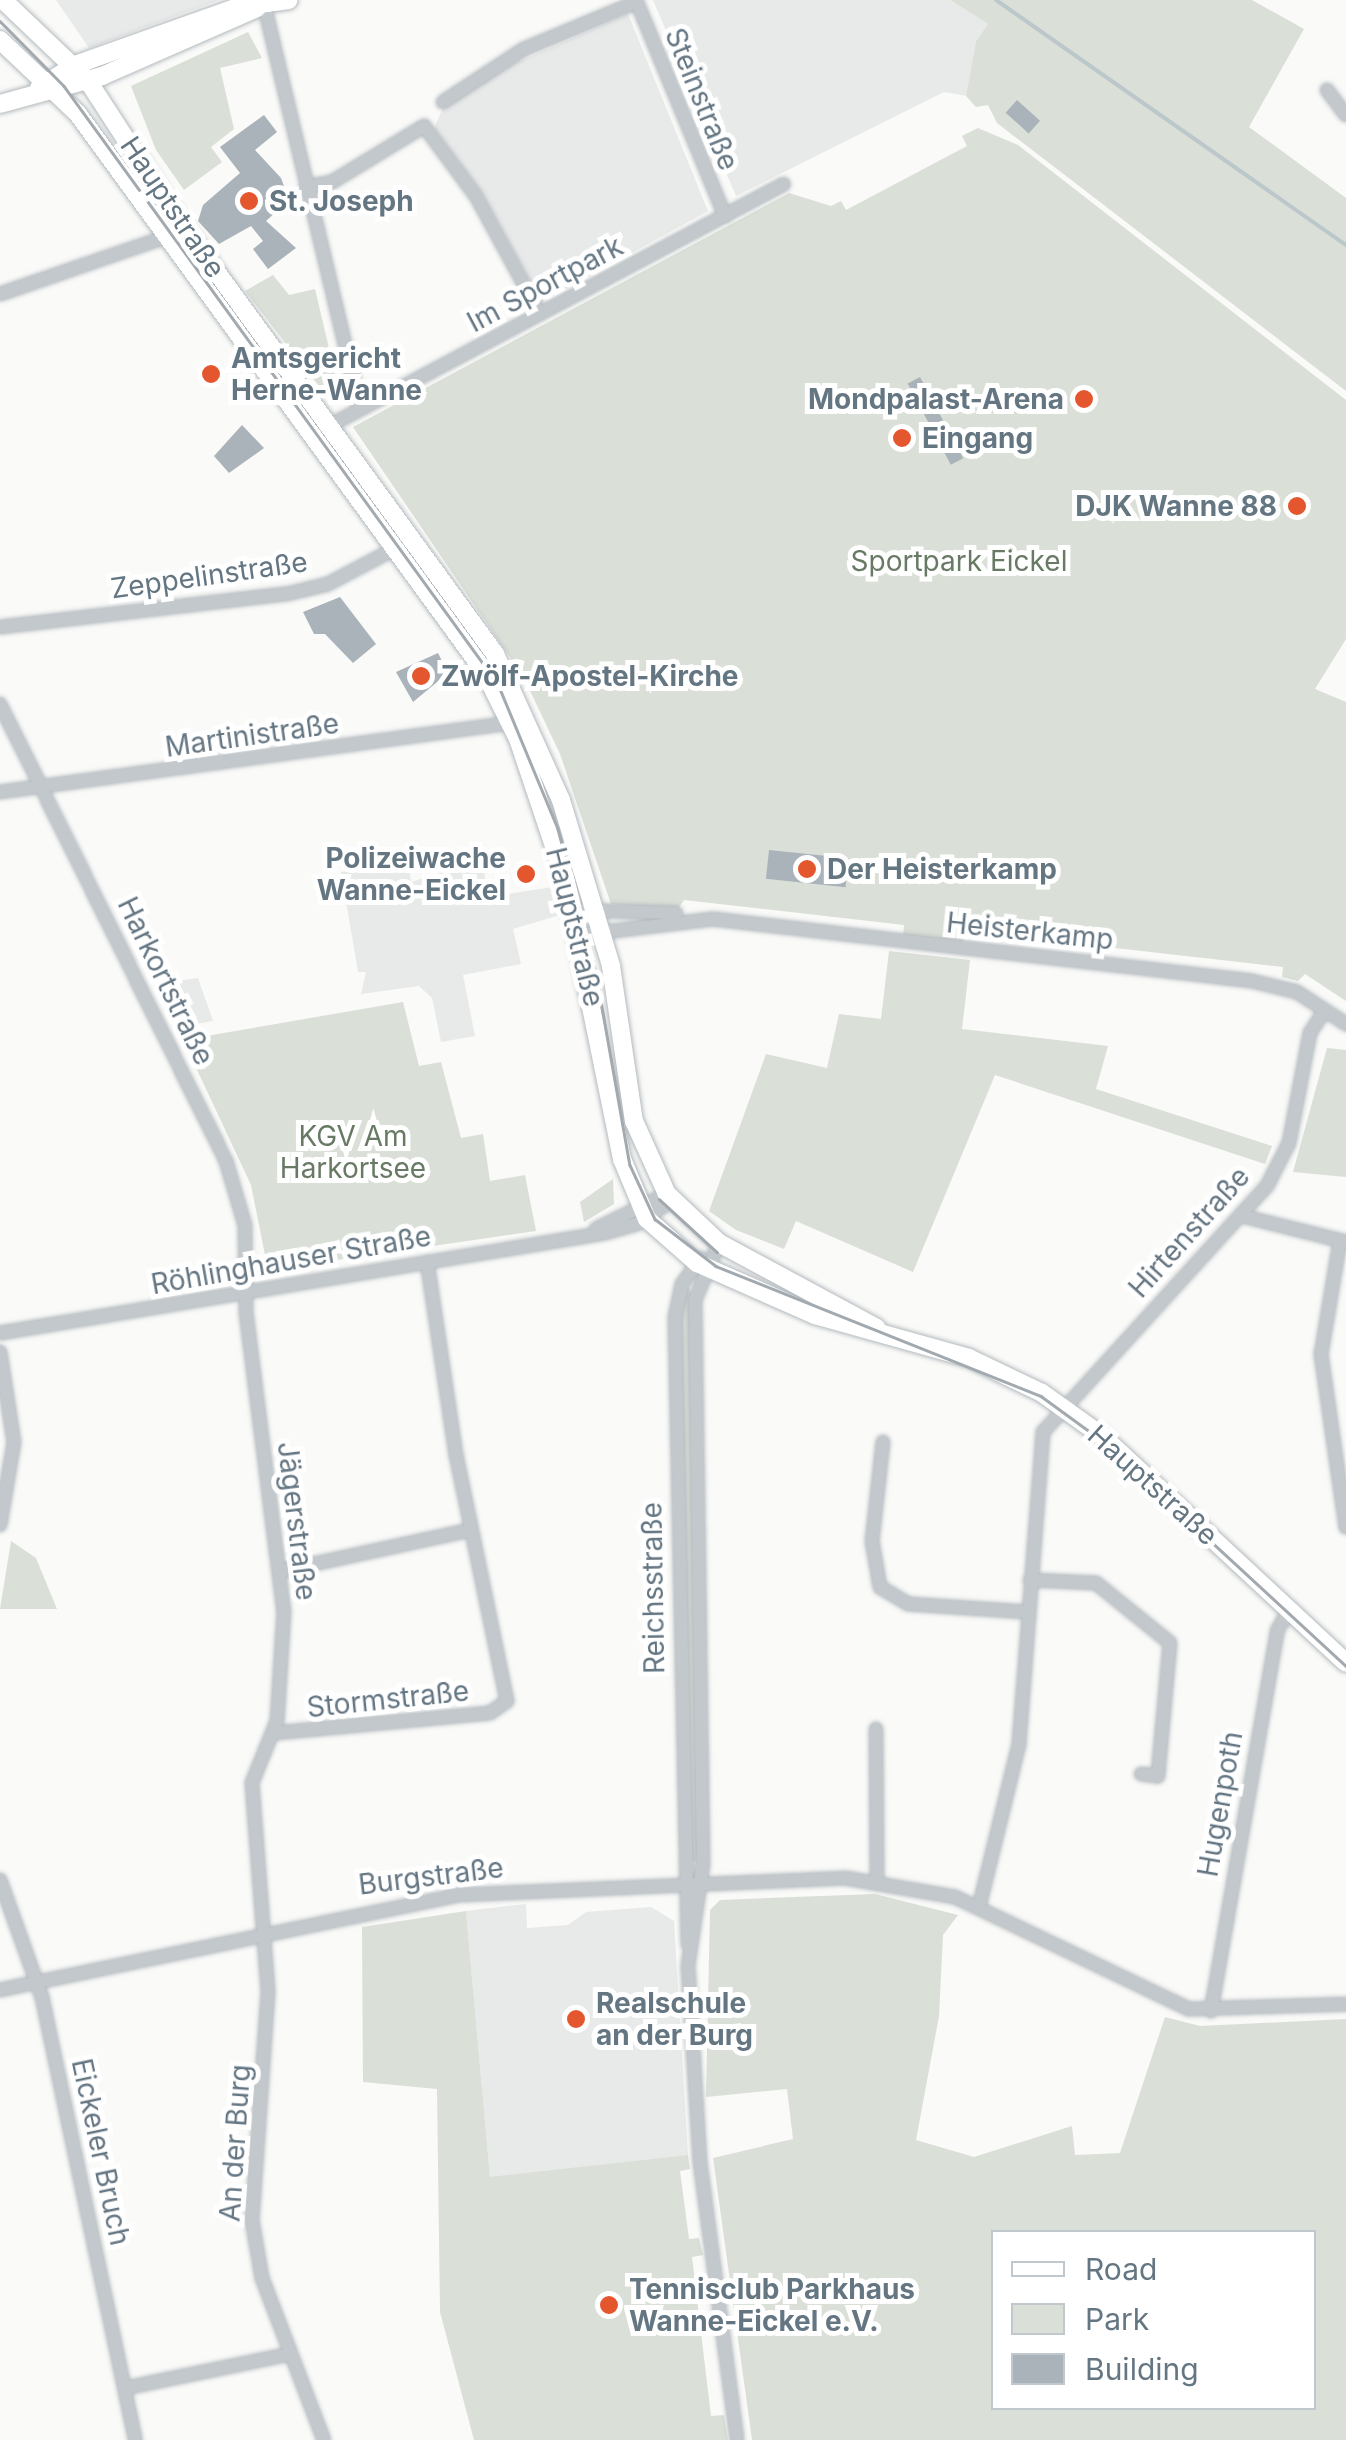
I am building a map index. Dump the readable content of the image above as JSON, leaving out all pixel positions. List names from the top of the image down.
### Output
{
  "streets": {
    "street": [
      "Steinstraße",
      "Hauptstraße",
      "Im Sportpark",
      "Zeppelinstraße",
      "Martinistraße",
      "Heisterkamp",
      "Harkortstraße",
      "Hirtenstraße",
      "Röhlinghauser Straße",
      "Jägerstraße",
      "Reichsstraße",
      "Stormstraße",
      "Hugenpoth",
      "Burgstraße",
      "An der Burg",
      "Eickeler Bruch"
    ]
  },
  "crossings": [
    ["Steinstraße", "Im Sportpark"],
    ["Hauptstraße", "Im Sportpark"],
    ["Hauptstraße", "Zeppelinstraße"],
    ["Hauptstraße", "Martinistraße"],
    ["Hauptstraße", "Heisterkamp"],
    ["Hauptstraße", "Hirtenstraße"],
    ["Hauptstraße", "Röhlinghauser Straße"],
    ["Hauptstraße", "Reichsstraße"],
    ["Hauptstraße", "Hugenpoth"],
    ["Martinistraße", "Harkortstraße"],
    ["Heisterkamp", "Hirtenstraße"],
    ["Harkortstraße", "Röhlinghauser Straße"],
    ["Harkortstraße", "Jägerstraße"],
    ["Hirtenstraße", "Burgstraße"],
    ["Röhlinghauser Straße", "Jägerstraße"],
    ["Röhlinghauser Straße", "Stormstraße"],
    ["Jägerstraße", "Stormstraße"],
    ["Jägerstraße", "Burgstraße"],
    ["Jägerstraße", "An der Burg"],
    ["Reichsstraße", "Burgstraße"],
    ["Hugenpoth", "Burgstraße"],
    ["Burgstraße", "An der Burg"],
    ["Burgstraße", "Eickeler Bruch"]
  ],
  "parks": ["Sportpark Eickel", "KGV Am Harkortsee"],
  "places": [
    "St. Joseph",
    "Amtsgericht Herne-Wanne",
    "Mondpalast-Arena",
    "Eingang",
    "DJK Wanne 88",
    "Zwölf-Apostel-Kirche",
    "Der Heisterkamp",
    "Polizeiwache Wanne-Eickel",
    "Realschule an der Burg",
    "Tennisclub Parkhaus Wanne-Eickel e.V."
  ],
  "legend": ["Road", "Park", "Building"]
}
